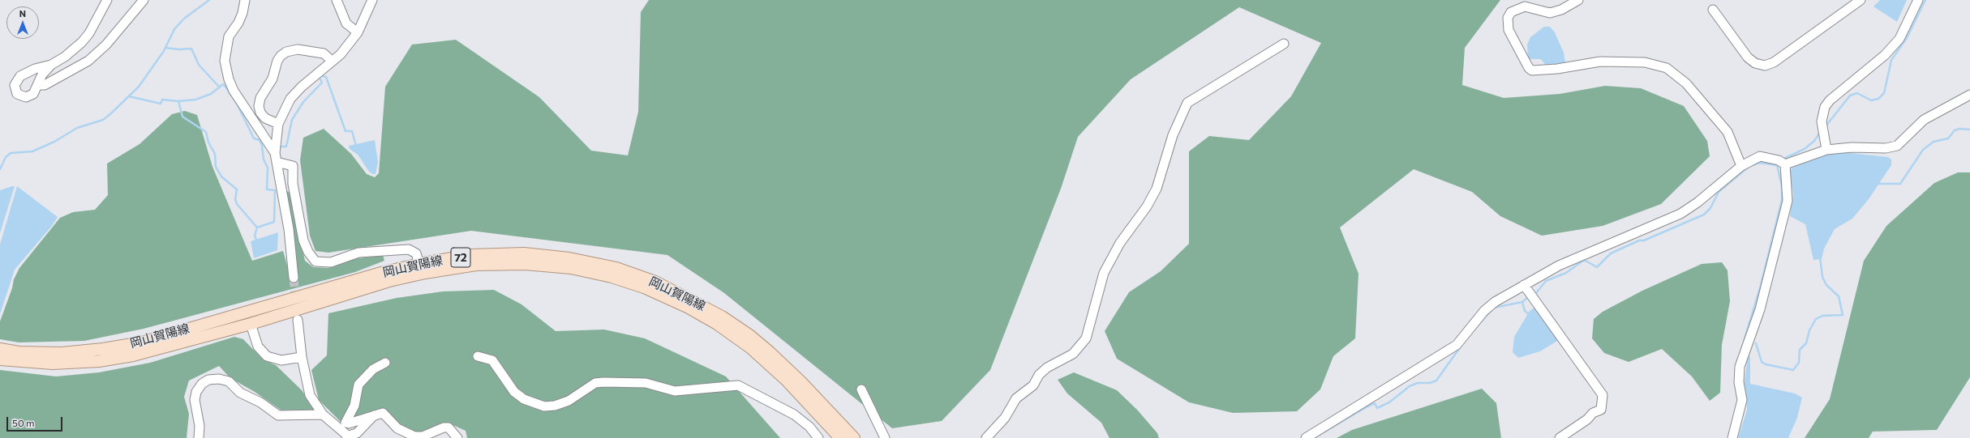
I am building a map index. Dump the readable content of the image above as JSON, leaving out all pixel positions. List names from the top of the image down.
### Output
{
  "streets": {
    "main road": ["72", "岡山賀陽線"]
  },
  "scale_bar": "50 m",
  "north": "top"
}
